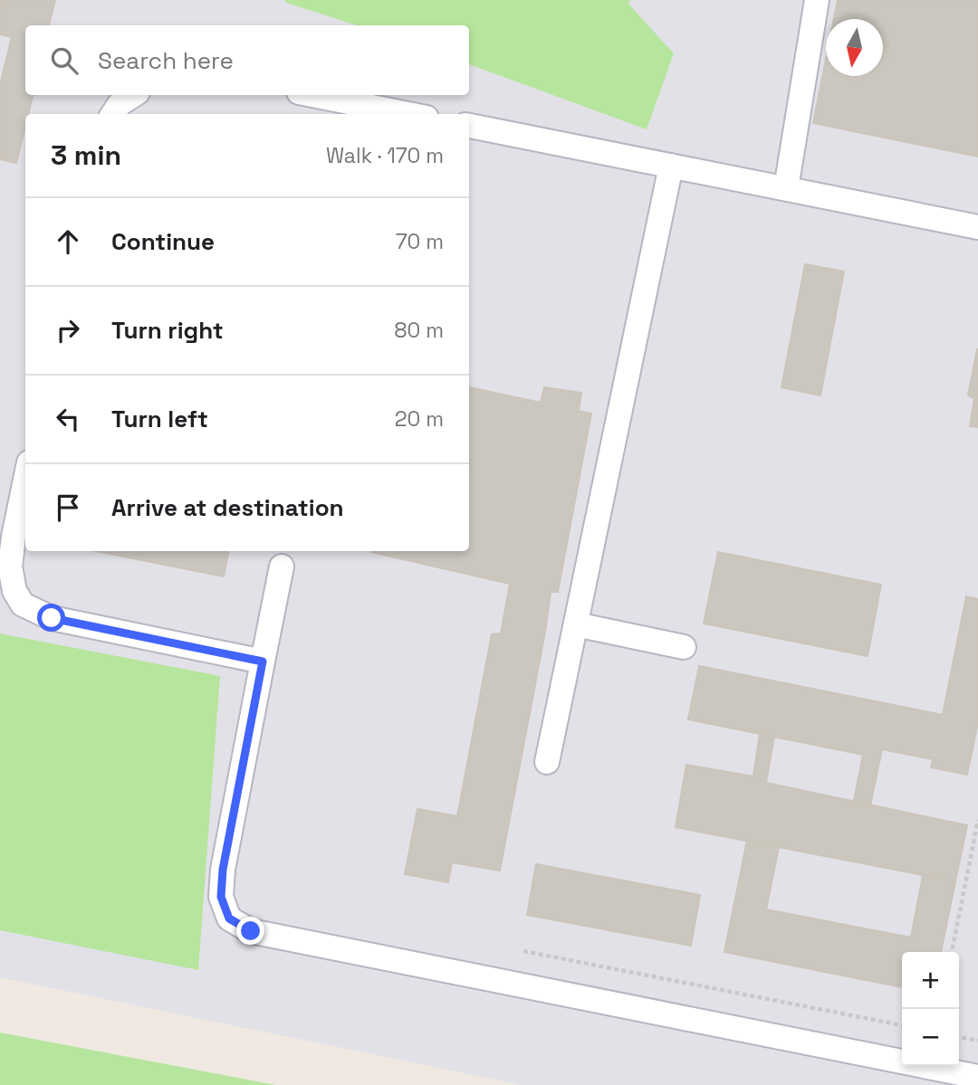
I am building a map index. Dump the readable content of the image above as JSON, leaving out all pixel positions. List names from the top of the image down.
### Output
{
  "north": "bottom",
  "page": {
    "search": "Search here",
    "heading": ["3 min", "Walk · 170 m"],
    "list": [
      ["Continue", "70 m"],
      ["Turn right", "80 m"],
      ["Turn left", "20 m"],
      "Arrive at destination"
    ],
    "map_buttons": ["+", "−"]
  }
}
